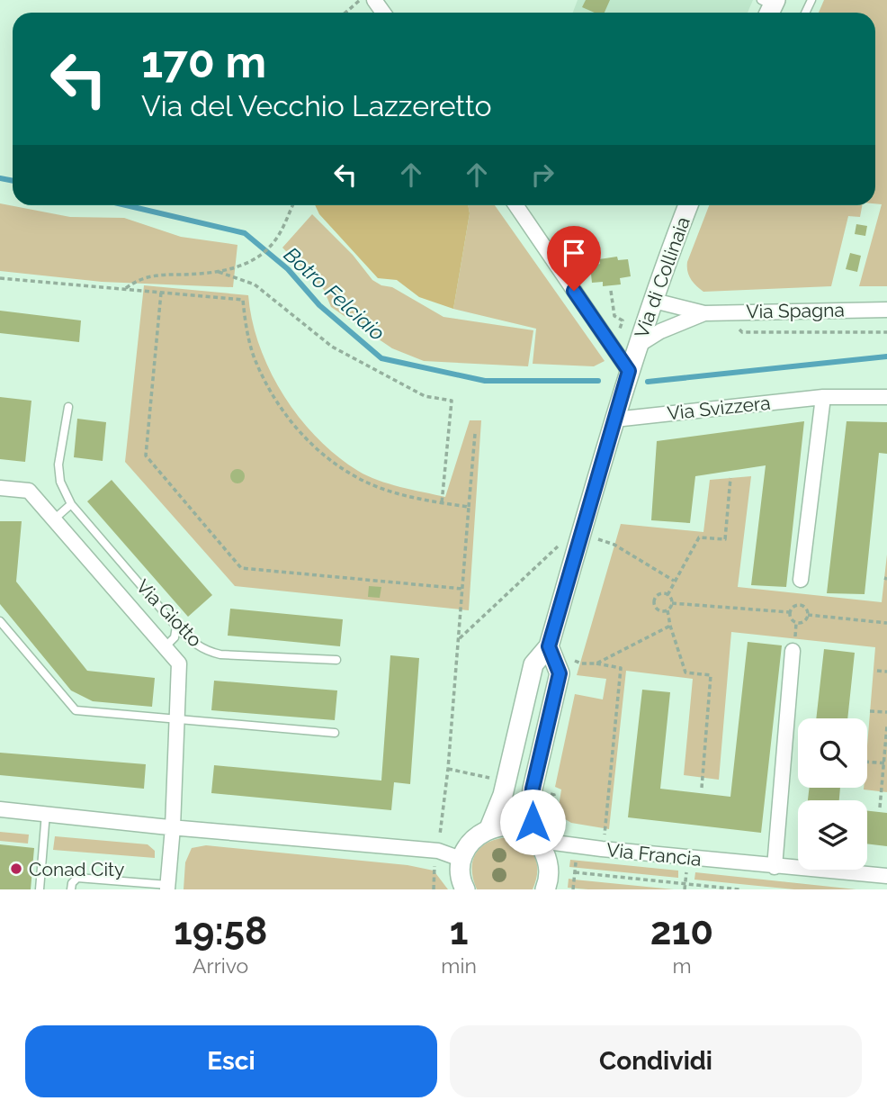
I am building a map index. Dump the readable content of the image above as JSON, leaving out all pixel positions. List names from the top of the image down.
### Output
{
  "streets": {
    "street": [
      "Via di Collinaia",
      "Via Spagna",
      "Via Svizzera",
      "Via Giotto",
      "Via Francia"
    ]
  },
  "crossings": [
    ["Via di Collinaia", "Via Spagna"],
    ["Via di Collinaia", "Via Svizzera"]
  ],
  "water": ["Botro Felciaio"],
  "places": ["Conad City"],
  "page": {
    "turn": ["170 m", "Via del Vecchio Lazzeretto"],
    "eta": [
      "19:58",
      "Arrivo",
      "1",
      "min",
      "210",
      "m"
    ],
    "buttons": ["Esci", "Condividi"]
  }
}
